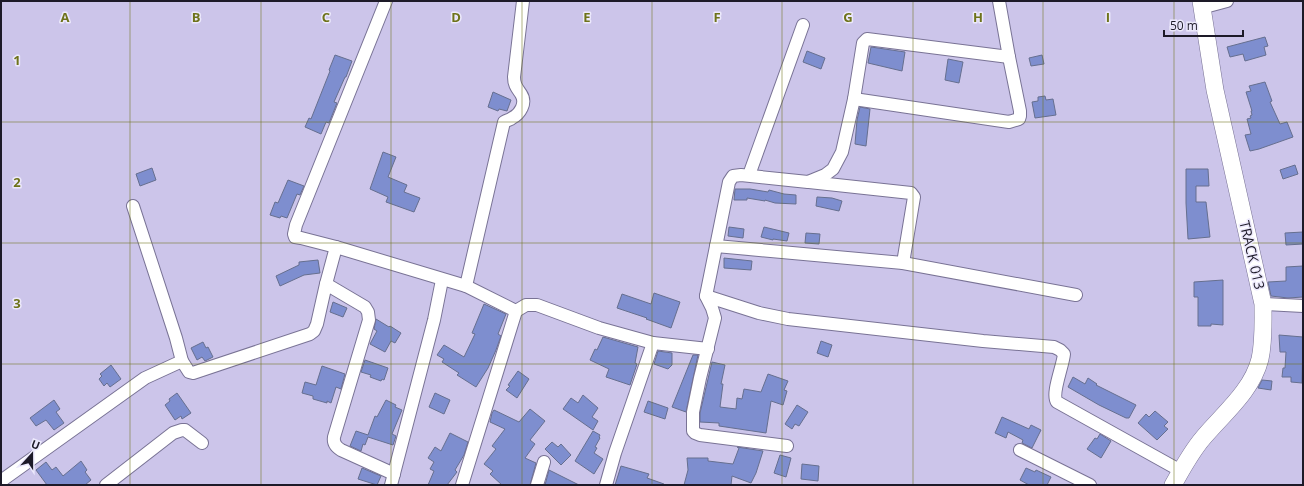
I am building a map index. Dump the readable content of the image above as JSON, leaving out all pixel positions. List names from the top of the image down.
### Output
{
  "streets": {
    "street": ["TRACK 013"]
  },
  "scale_bar": "50 m",
  "north": "top",
  "grid": {
    "columns": [
      "A",
      "B",
      "C",
      "D",
      "E",
      "F",
      "G",
      "H",
      "I"
    ],
    "rows": ["1", "2", "3"]
  }
}
